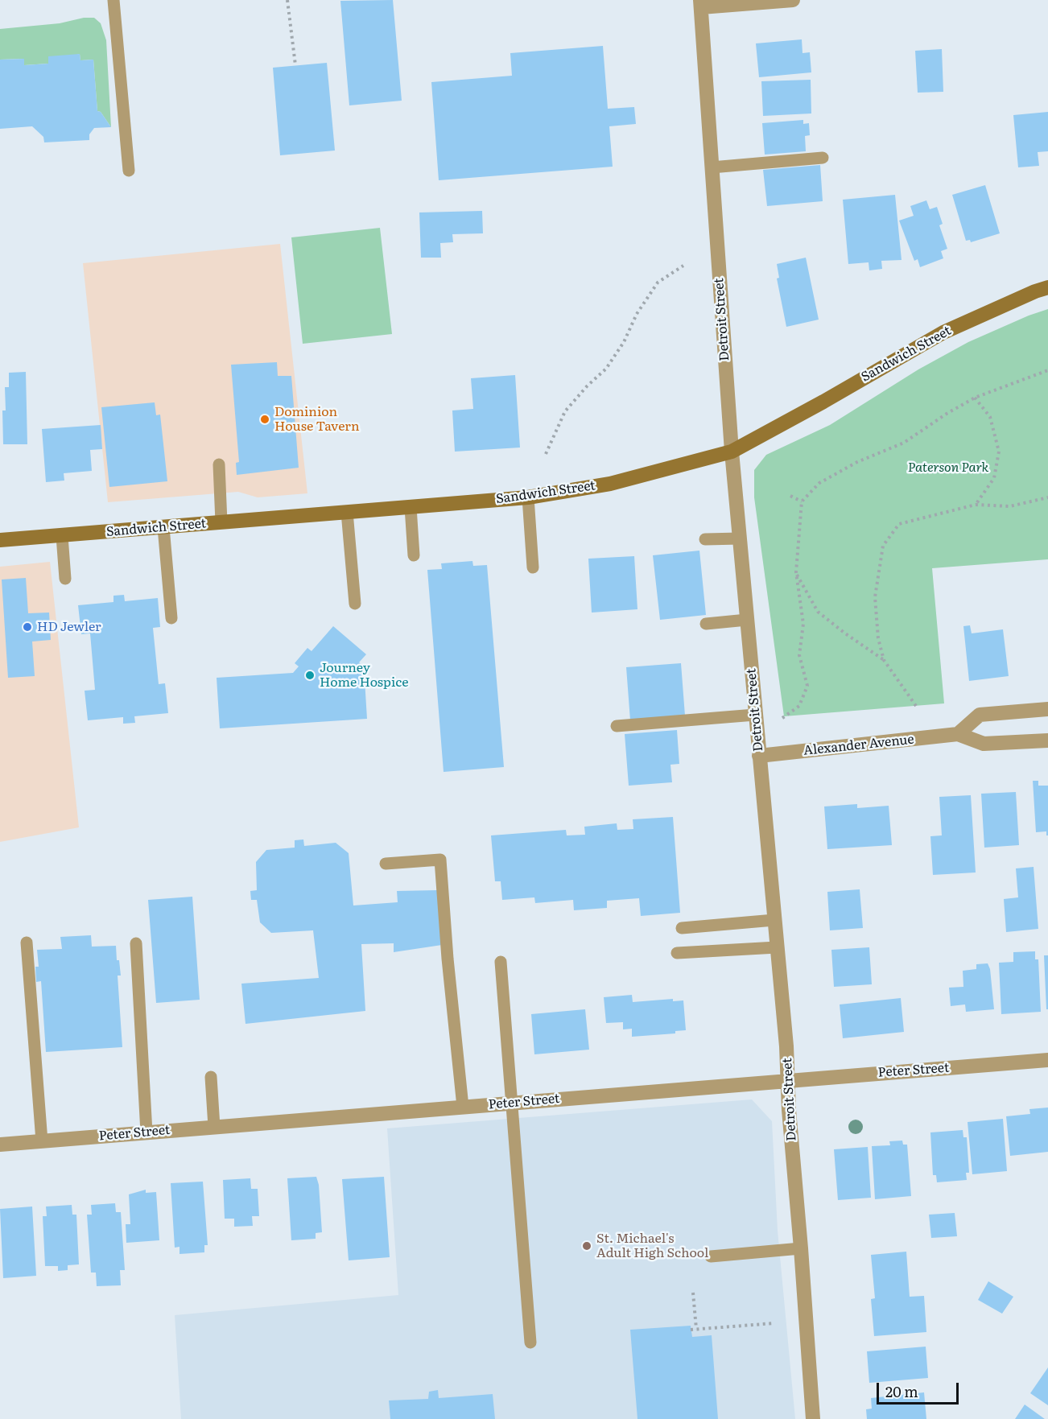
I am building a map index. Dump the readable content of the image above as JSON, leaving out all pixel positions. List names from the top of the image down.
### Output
{
  "streets": {
    "main road": ["Sandwich Street"],
    "street": ["Detroit Street", "Alexander Avenue", "Peter Street"]
  },
  "crossings": [
    ["Detroit Street", "Sandwich Street"],
    ["Detroit Street", "Alexander Avenue"],
    ["Detroit Street", "Peter Street"]
  ],
  "parks": ["Paterson Park"],
  "places": [
    "Dominion House Tavern",
    "HD Jewler",
    "Journey Home Hospice",
    "St. Michael's Adult High School"
  ],
  "scale_bar": "20 m"
}
